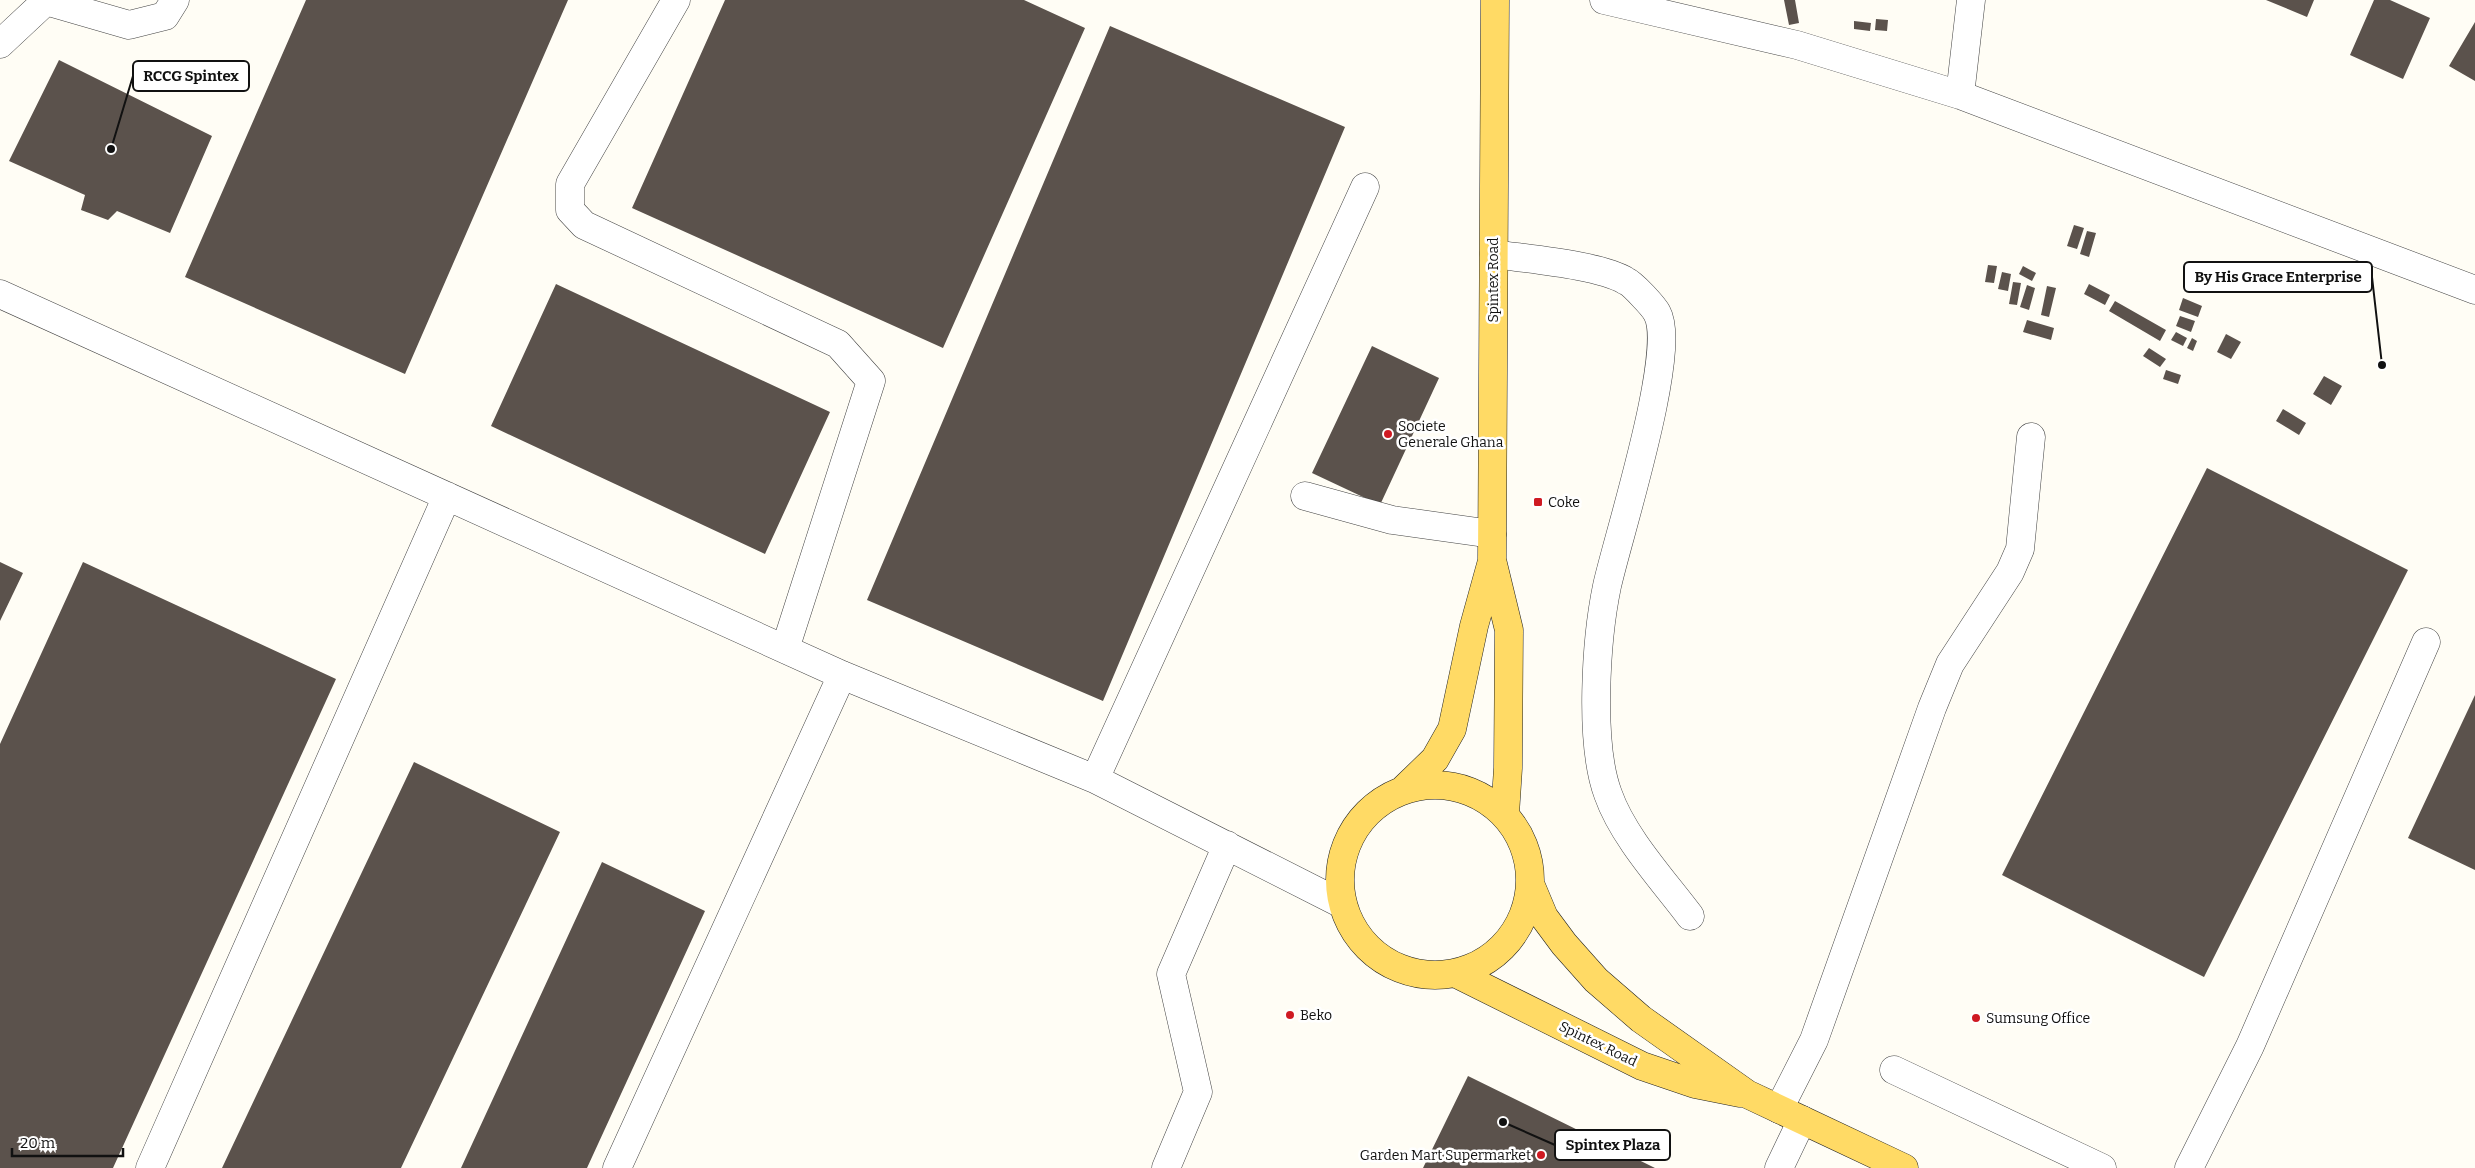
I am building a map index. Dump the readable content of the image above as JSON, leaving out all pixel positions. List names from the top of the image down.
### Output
{
  "streets": {
    "main road": ["Spintex Road"]
  },
  "places": {
    "other": [
      "RCCG Spintex",
      "By His Grace Enterprise",
      "Societe Generale Ghana",
      "Beko",
      "Sumsung Office",
      "Spintex Plaza",
      "Garden Mart Supermarket"
    ],
    "transit": ["Coke"]
  },
  "scale_bar": "20 m"
}
